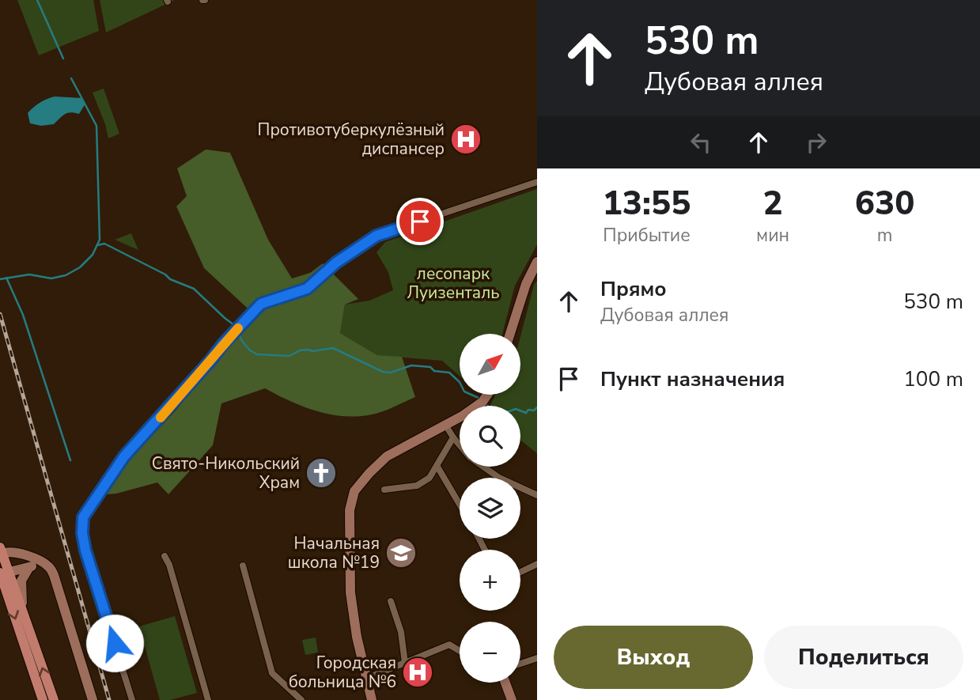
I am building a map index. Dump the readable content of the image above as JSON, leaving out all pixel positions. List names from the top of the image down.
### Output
{
  "parks": ["лесопарк Луизенталь"],
  "places": {
    "hospital": ["Противотуберкулёзный диспансер", "Городская больница №6"],
    "church": ["Свято-Никольский Храм"],
    "school or university": ["Начальная школа №19"]
  },
  "north": "top right",
  "page": {
    "turn": ["530 m", "Дубовая аллея"],
    "eta": [
      "13:55",
      "Прибытие",
      "2",
      "мин",
      "630",
      "m"
    ],
    "list": [
      {
        "name": "Прямо",
        "note": "Дубовая аллея",
        "value": "530 m"
      },
      {
        "name": "Пункт назначения",
        "value": "100 m"
      }
    ],
    "map_buttons": ["+", "−"],
    "buttons": ["Выход", "Поделиться"]
  }
}
